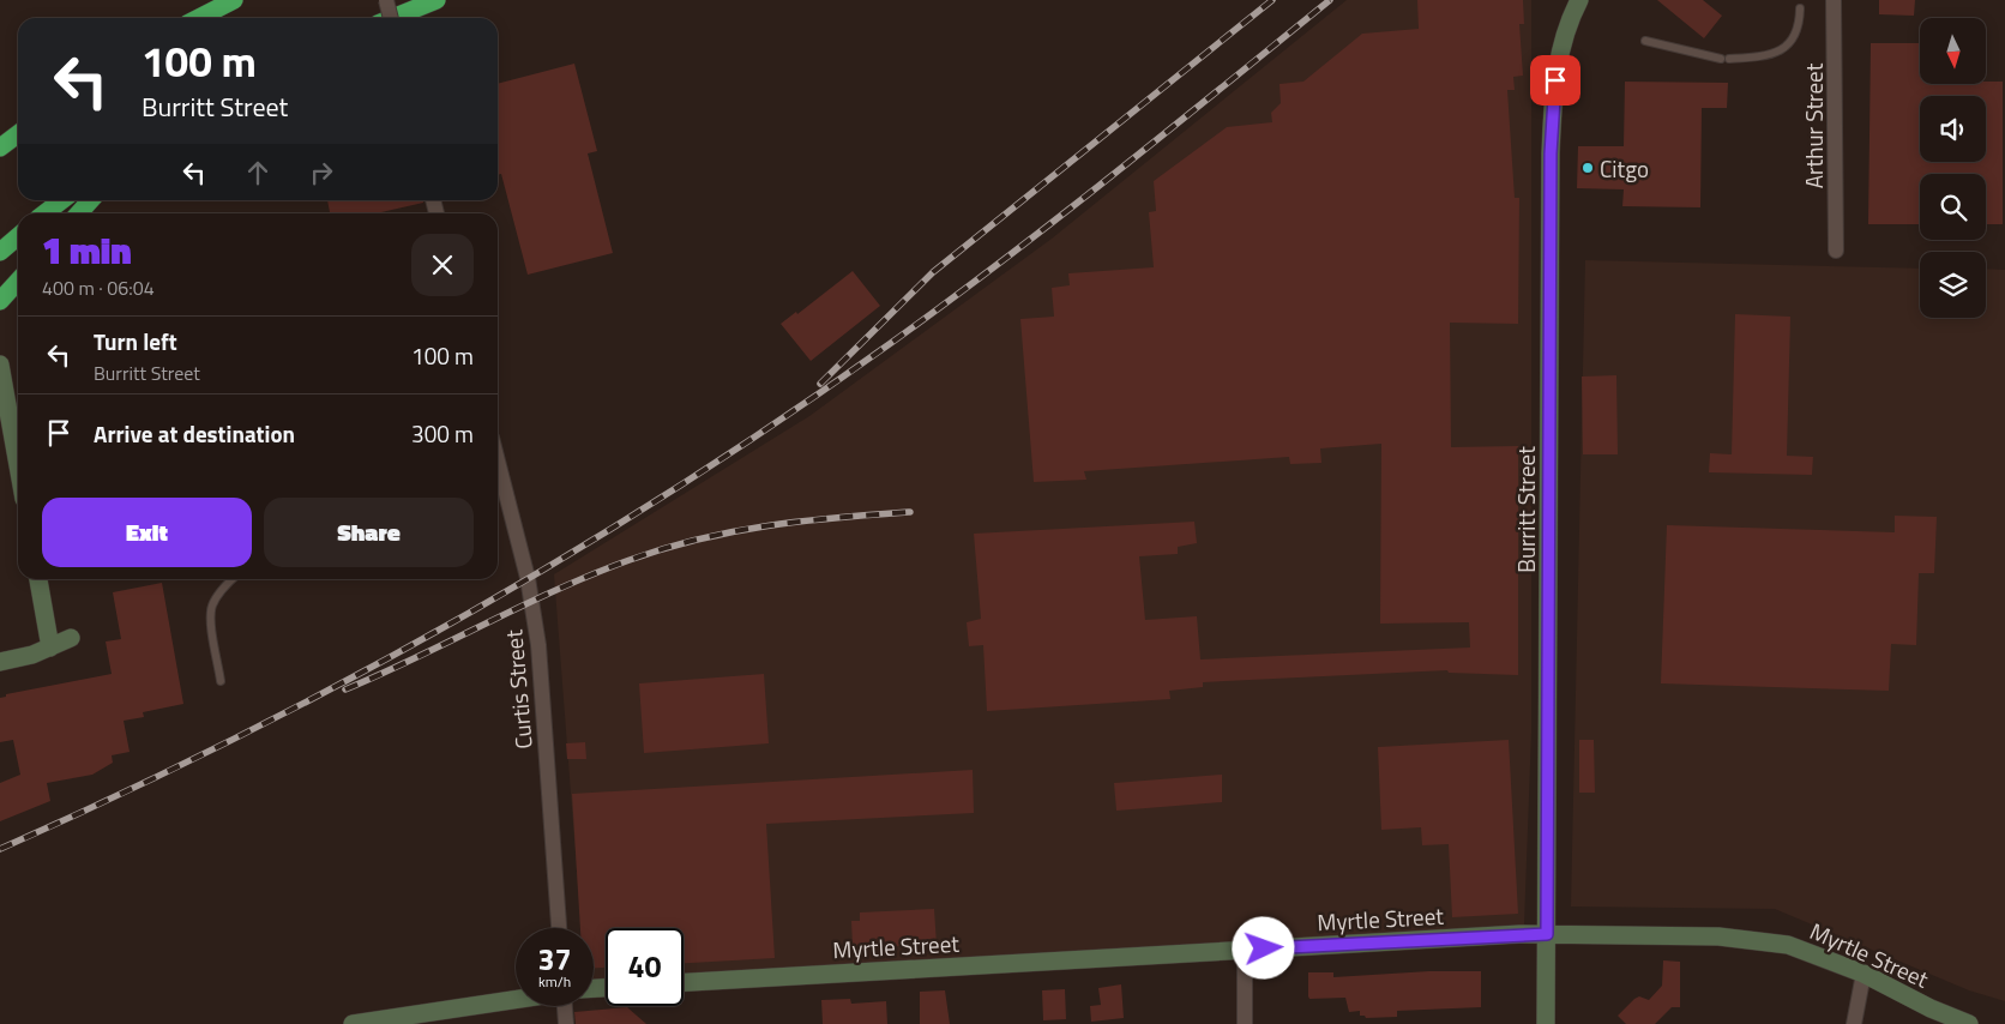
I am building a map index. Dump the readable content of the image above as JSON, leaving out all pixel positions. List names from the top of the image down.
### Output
{
  "streets": {
    "street": [
      "Arthur Street",
      "Burritt Street",
      "Curtis Street",
      "Myrtle Street"
    ]
  },
  "crossings": [
    ["Burritt Street", "Myrtle Street"]
  ],
  "places": ["Citgo"],
  "north": "bottom",
  "page": {
    "turn": ["100 m", "Burritt Street"],
    "heading": ["1 min", "400 m · 06:04"],
    "list": [
      {
        "name": "Turn left",
        "note": "Burritt Street",
        "value": "100 m"
      },
      {
        "name": "Arrive at destination",
        "value": "300 m"
      }
    ],
    "buttons": ["Exit", "Share"],
    "speed": "37 km/h",
    "limit": "40"
  }
}
